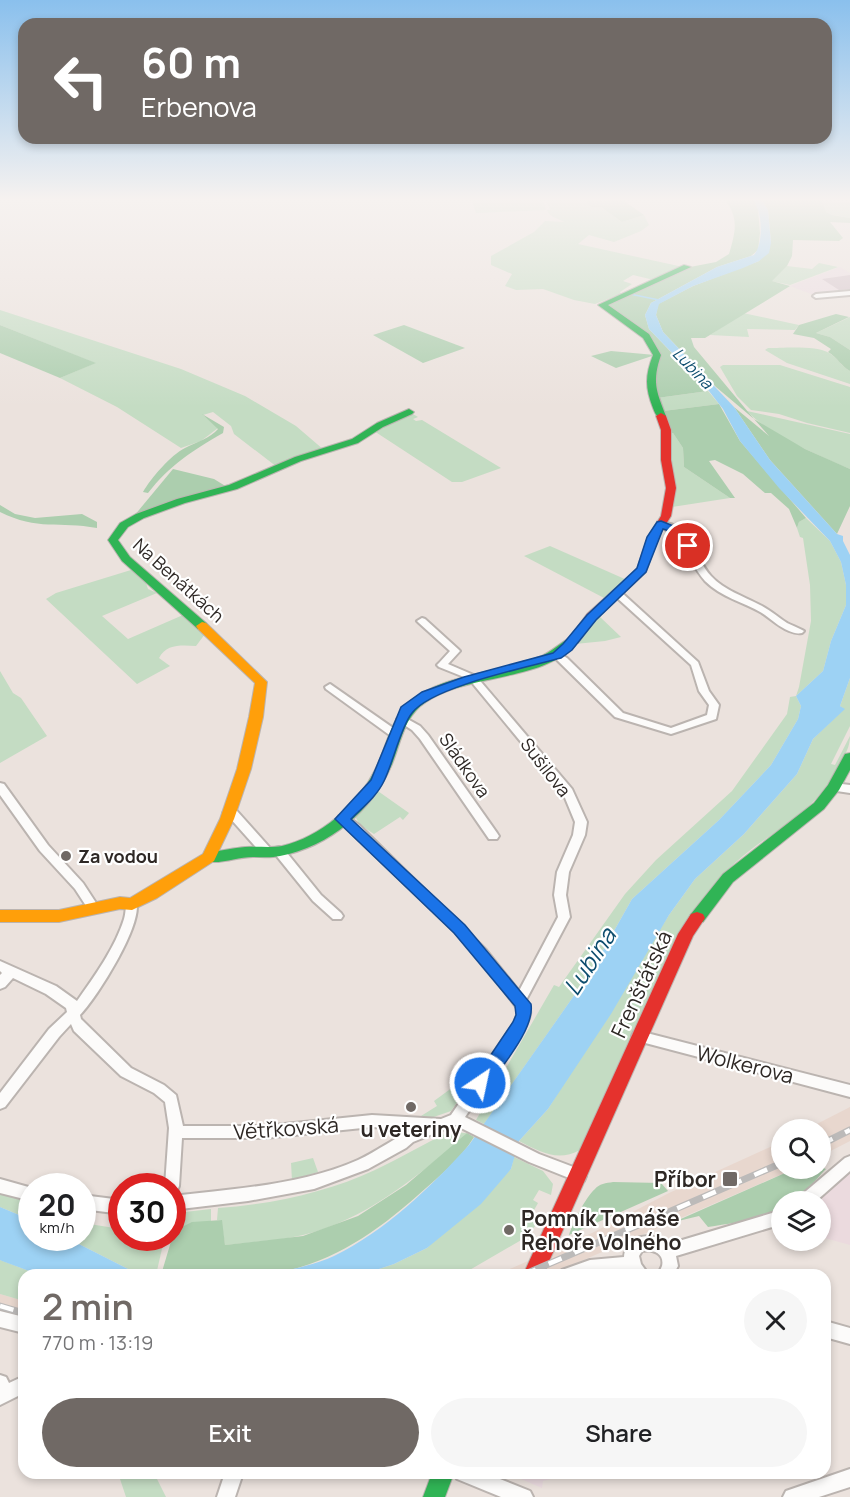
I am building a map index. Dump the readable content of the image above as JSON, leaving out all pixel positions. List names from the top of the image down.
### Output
{
  "streets": {
    "street": [
      "Na Benátkách",
      "Sládkova",
      "Sušilova",
      "Frenštátská",
      "Wolkerova",
      "Větřkovská"
    ]
  },
  "crossings": [
    ["Frenštátská", "Wolkerova"]
  ],
  "water": ["Lubina"],
  "places": {
    "other": ["Za vodou", "u veteriny", "Pomník Tomáše Řehoře Volného"],
    "transit": ["Příbor"]
  },
  "page": {
    "turn": ["60 m", "Erbenova"],
    "speed": "20 km/h",
    "limit": "30",
    "heading": ["2 min", "770 m · 13:19"],
    "buttons": ["Exit", "Share"]
  }
}
